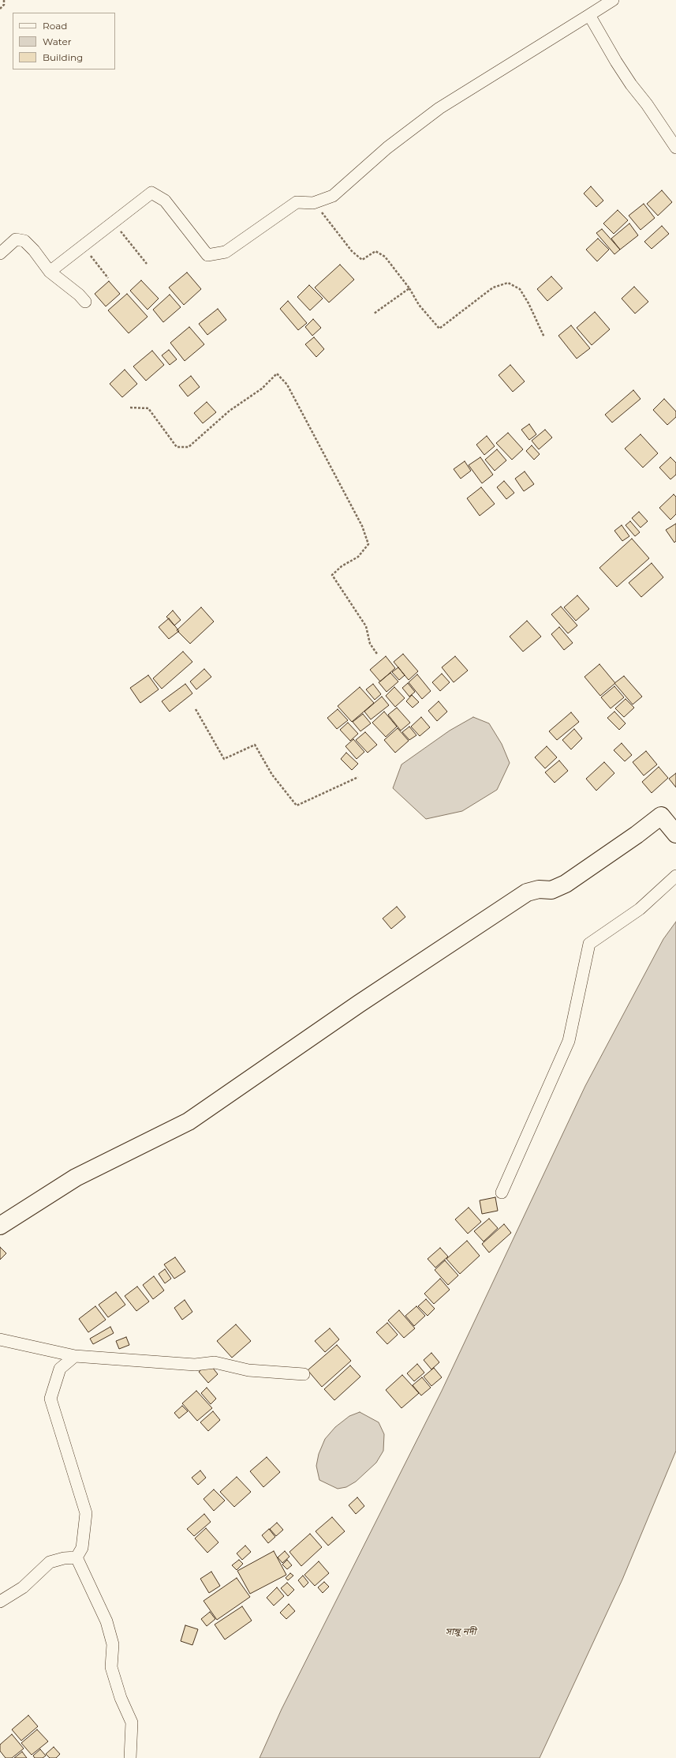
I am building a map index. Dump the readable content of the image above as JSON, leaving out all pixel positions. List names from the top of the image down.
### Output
{
  "water": ["সাঙ্গু নদী"],
  "legend": ["Road", "Water", "Building"]
}
